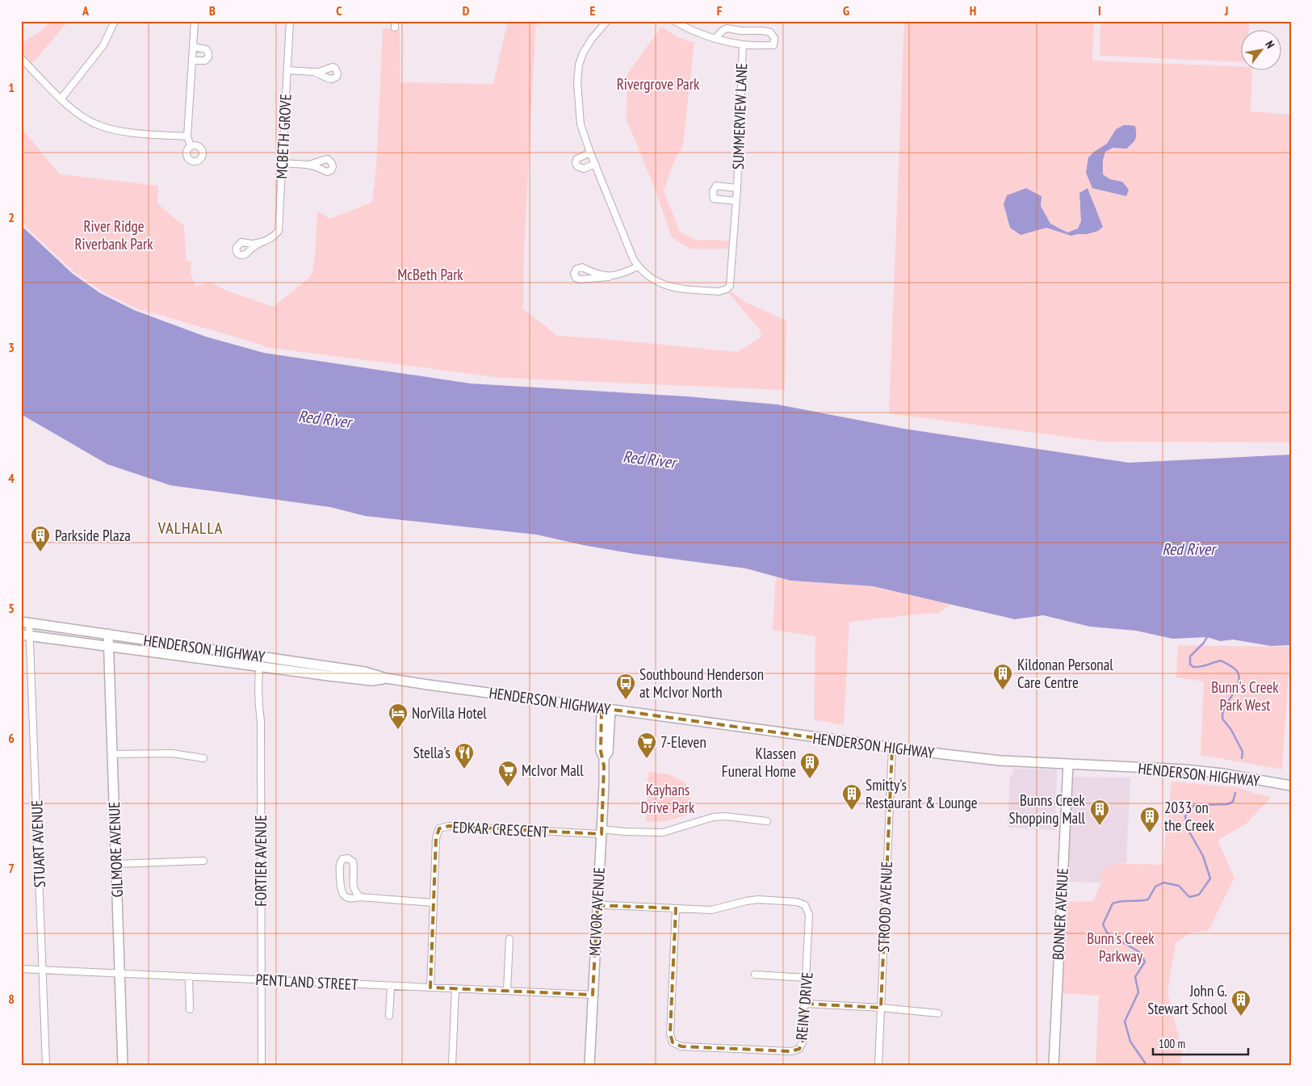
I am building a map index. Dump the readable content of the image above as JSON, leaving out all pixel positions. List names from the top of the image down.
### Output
{
  "streets": {
    "main road": [
      "HENDERSON HIGHWAY",
      "GILMORE AVENUE",
      "MCIVOR AVENUE",
      "BONNER AVENUE"
    ],
    "street": [
      "SUMMERVIEW LANE",
      "MCBETH GROVE",
      "EDKAR CRESCENT",
      "STUART AVENUE",
      "FORTIER AVENUE",
      "STROOD AVENUE",
      "PENTLAND STREET",
      "REINY DRIVE"
    ]
  },
  "crossings": [
    ["HENDERSON HIGHWAY", "STUART AVENUE"],
    ["HENDERSON HIGHWAY", "GILMORE AVENUE"],
    ["HENDERSON HIGHWAY", "FORTIER AVENUE"],
    ["HENDERSON HIGHWAY", "STROOD AVENUE"],
    ["HENDERSON HIGHWAY", "MCIVOR AVENUE"],
    ["HENDERSON HIGHWAY", "BONNER AVENUE"],
    ["EDKAR CRESCENT", "MCIVOR AVENUE"],
    ["EDKAR CRESCENT", "PENTLAND STREET"],
    ["STUART AVENUE", "PENTLAND STREET"],
    ["GILMORE AVENUE", "PENTLAND STREET"],
    ["FORTIER AVENUE", "PENTLAND STREET"],
    ["MCIVOR AVENUE", "PENTLAND STREET"],
    ["MCIVOR AVENUE", "REINY DRIVE"]
  ],
  "districts": ["VALHALLA"],
  "water": ["Red River"],
  "parks": [
    "Rivergrove Park",
    "River Ridge Riverbank Park",
    "McBeth Park",
    "Bunn's Creek Park West",
    "Kayhans Drive Park",
    "Bunn's Creek Parkway"
  ],
  "places": {
    "building": [
      "Parkside Plaza",
      "Kildonan Personal Care Centre",
      "Klassen Funeral Home",
      "Smitty's Restaurant & Lounge",
      "Bunns Creek Shopping Mall",
      "2033 on the Creek",
      "John G. Stewart School"
    ],
    "bus stop": ["Southbound Henderson at McIvor North"],
    "hotel": ["NorVilla Hotel"],
    "supermarket": ["7-Eleven", "McIvor Mall"],
    "restaurant": ["Stella's"]
  },
  "scale_bar": "100 m",
  "north": "top right",
  "grid": {
    "columns": [
      "A",
      "B",
      "C",
      "D",
      "E",
      "F",
      "G",
      "H",
      "I",
      "J"
    ],
    "rows": [
      "1",
      "2",
      "3",
      "4",
      "5",
      "6",
      "7",
      "8"
    ]
  }
}
